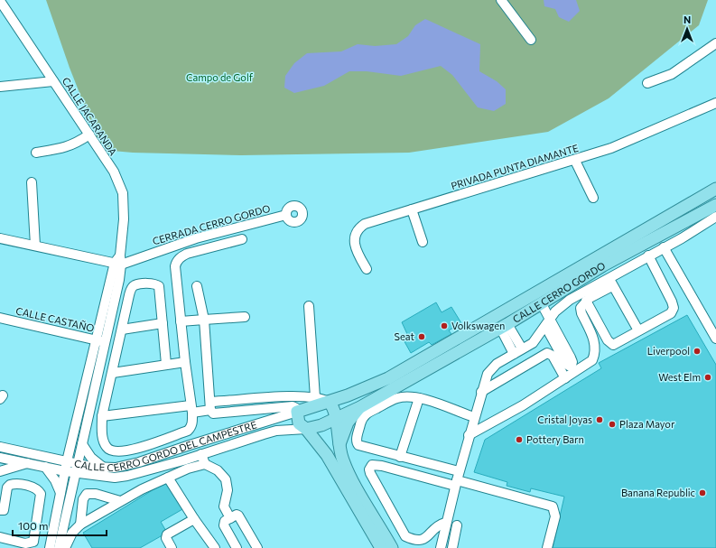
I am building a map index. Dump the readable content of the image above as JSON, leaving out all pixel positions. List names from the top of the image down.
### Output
{
  "streets": {
    "main road": ["CALLE CERRO GORDO", "CALLE CERRO GORDO DEL CAMPESTRE"],
    "street": [
      "CALLE JACARANDA",
      "PRIVADA PUNTA DIAMANTE",
      "CERRADA CERRO GORDO",
      "CALLE CASTAÑO"
    ]
  },
  "crossings": [
    ["CALLE JACARANDA", "CERRADA CERRO GORDO"],
    ["CALLE JACARANDA", "CALLE CASTAÑO"],
    ["CALLE JACARANDA", "CALLE CERRO GORDO DEL CAMPESTRE"],
    ["CALLE CERRO GORDO", "CALLE CERRO GORDO DEL CAMPESTRE"]
  ],
  "parks": ["Campo de Golf"],
  "places": [
    "Volkswagen",
    "Seat",
    "Liverpool",
    "West Elm",
    "Cristal Joyas",
    "Plaza Mayor",
    "Pottery Barn",
    "Banana Republic"
  ],
  "scale_bar": "100 m",
  "north": "top"
}
